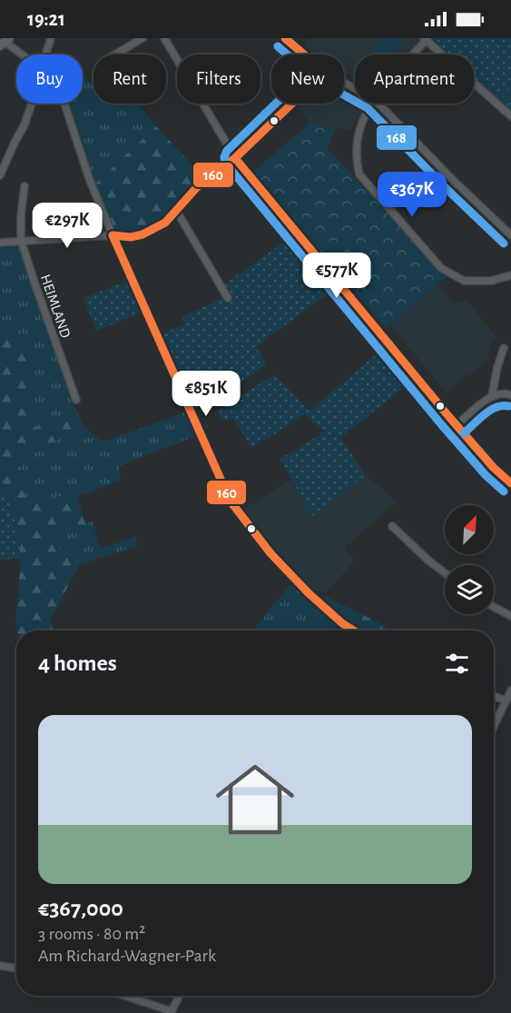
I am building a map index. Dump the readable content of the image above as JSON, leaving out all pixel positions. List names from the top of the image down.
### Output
{
  "streets": {
    "street": ["HEIMLAND"]
  },
  "lines": ["transit line 160", "transit line 168"],
  "north": "top right",
  "page": {
    "status": "19:21",
    "chip": [
      "Buy",
      "Rent",
      "Filters",
      "New",
      "Apartment"
    ],
    "price": [
      "€367K",
      "€297K",
      "€577K",
      "€851K"
    ],
    "heading": "4 homes",
    "list": [
      {
        "name": "€367,000",
        "note": "3 rooms · 80 m² · Am Richard-Wagner-Park"
      }
    ]
  }
}
